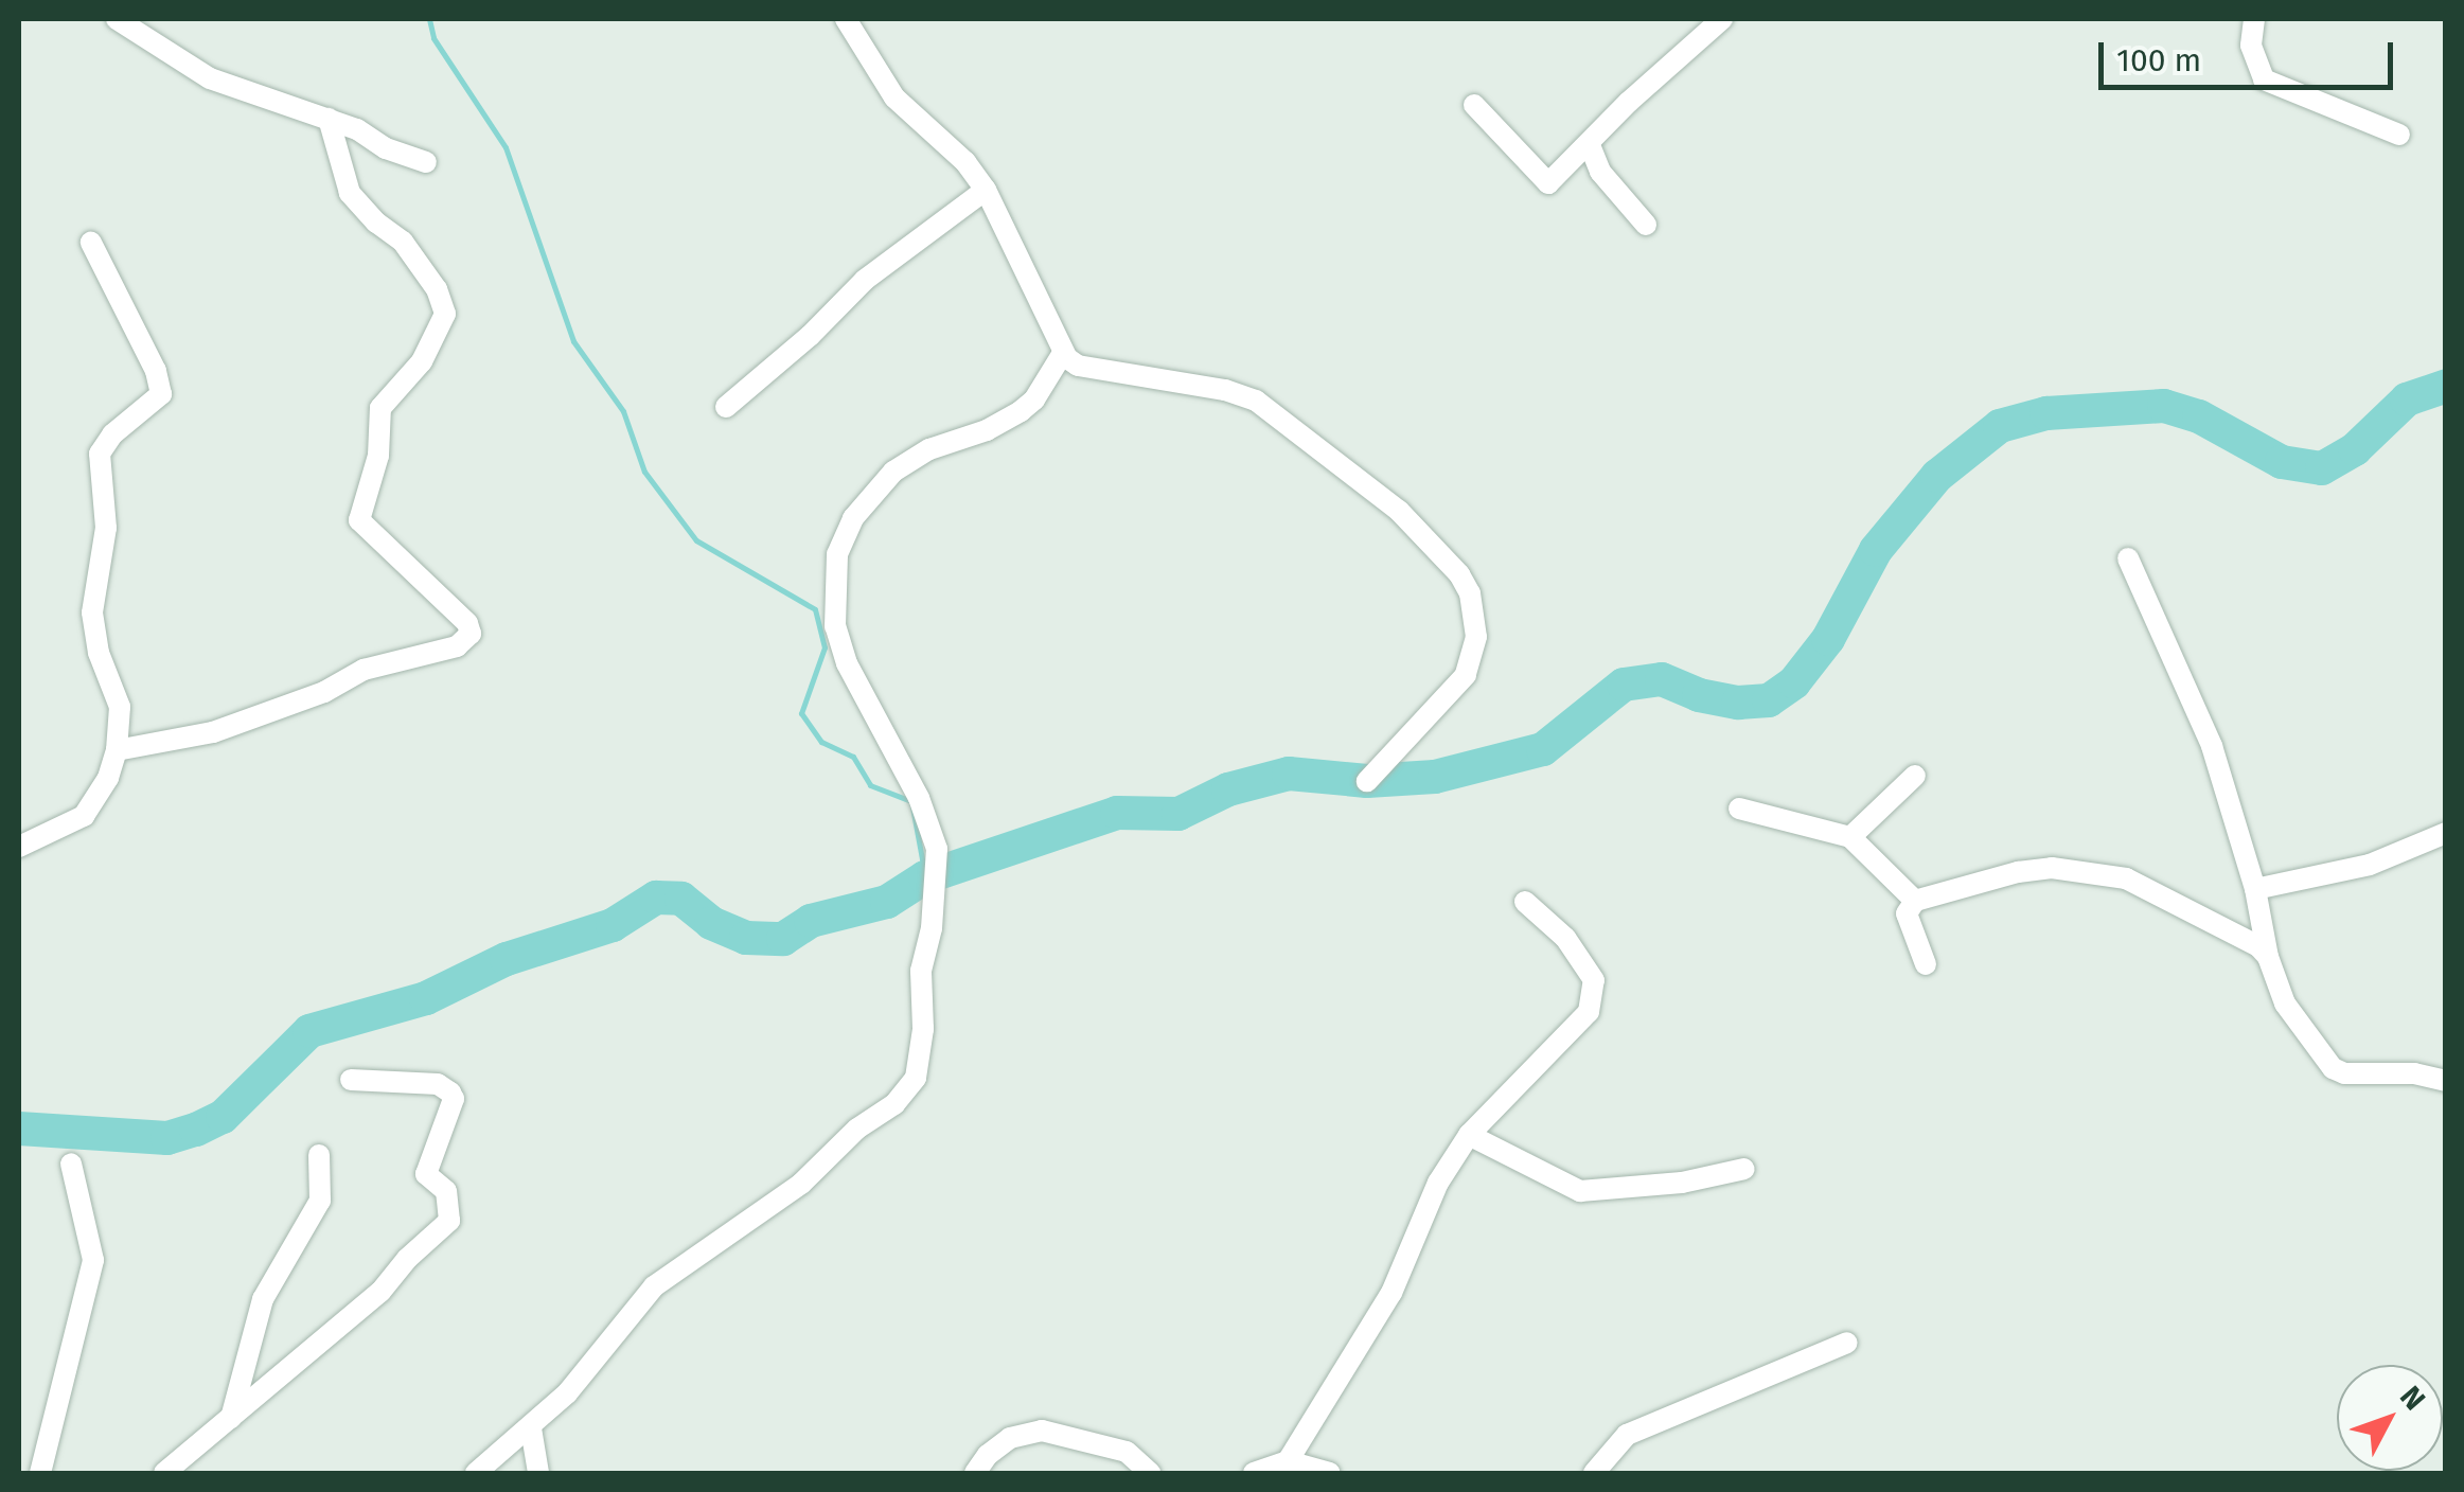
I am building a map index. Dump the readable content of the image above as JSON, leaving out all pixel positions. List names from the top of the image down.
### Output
{
  "scale_bar": "100 m",
  "north": "top right"
}
